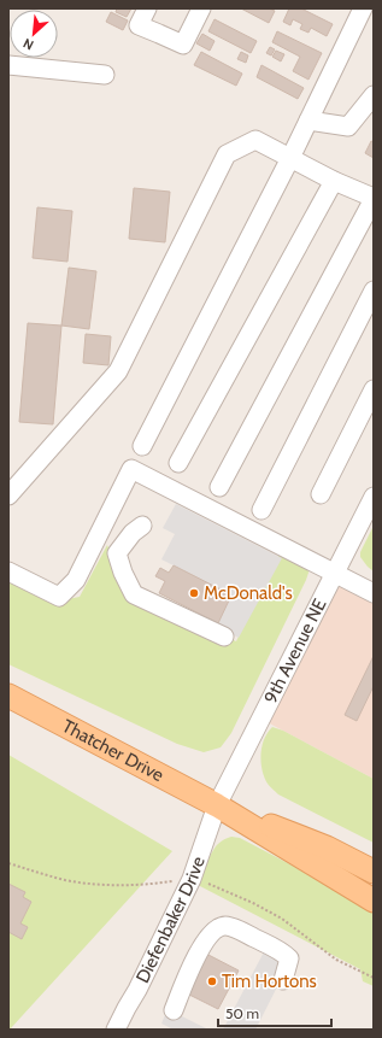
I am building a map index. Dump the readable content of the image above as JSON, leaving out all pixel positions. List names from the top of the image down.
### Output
{
  "streets": {
    "main road": ["Thatcher Drive"],
    "street": ["9th Avenue NE", "Diefenbaker Drive"]
  },
  "crossings": [
    ["9th Avenue NE", "Thatcher Drive"],
    ["9th Avenue NE", "Diefenbaker Drive"],
    ["Thatcher Drive", "Diefenbaker Drive"]
  ],
  "places": ["McDonald's", "Tim Hortons"],
  "scale_bar": "50 m",
  "north": "bottom left"
}
